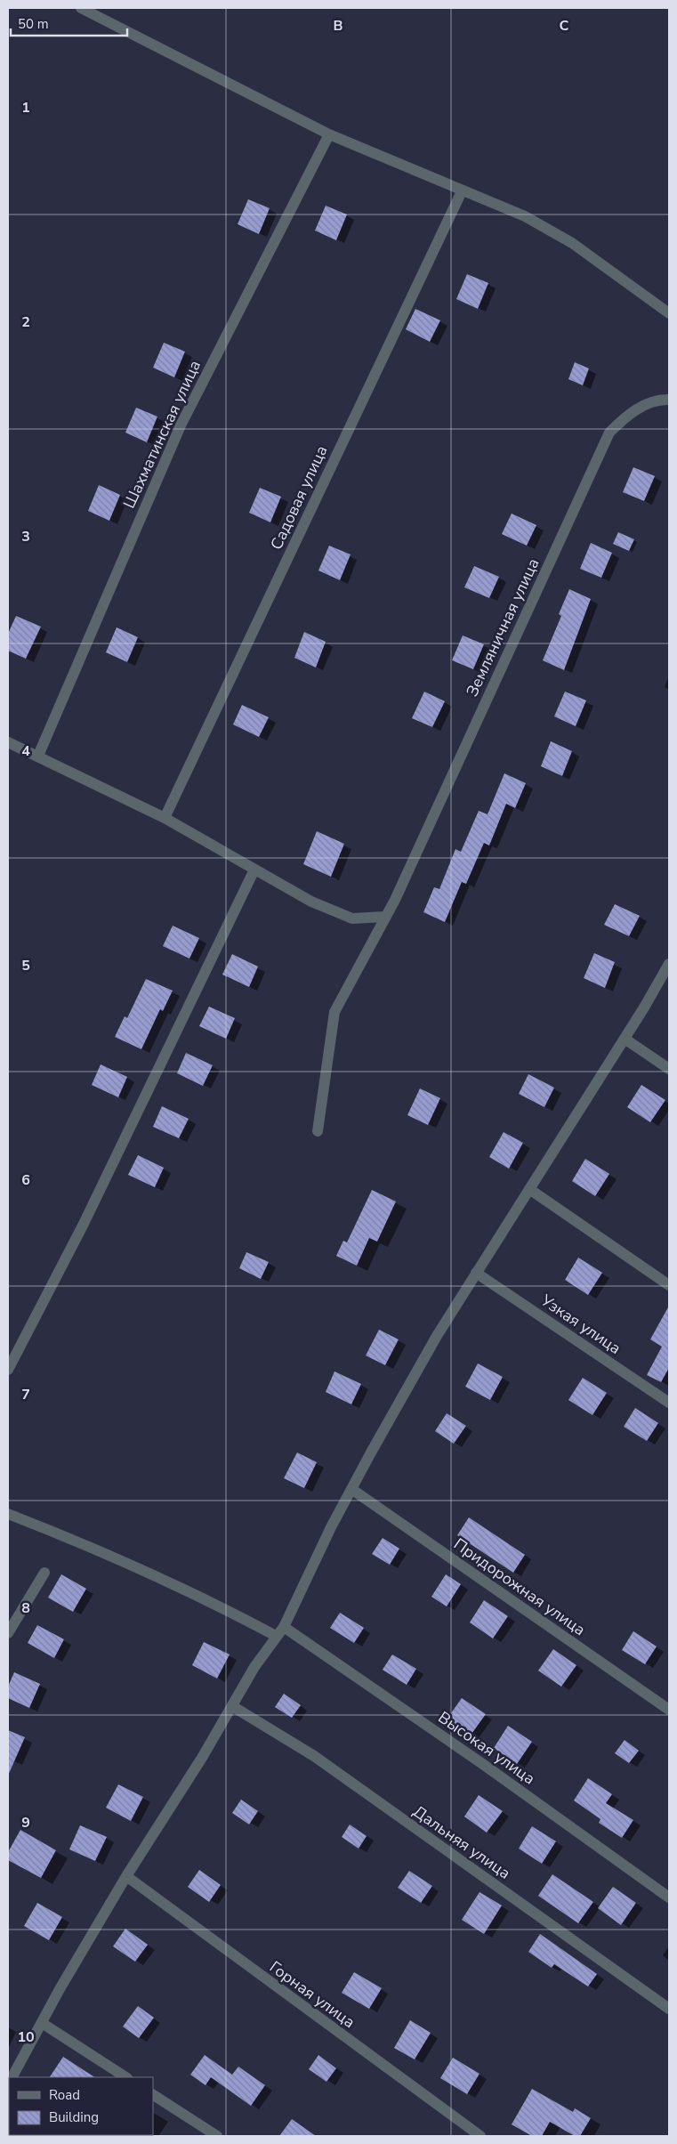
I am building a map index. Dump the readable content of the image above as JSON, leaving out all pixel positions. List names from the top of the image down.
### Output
{
  "streets": {
    "street": [
      "Шахматинская улица",
      "Садовая улица",
      "Земляничная улица",
      "Узкая улица",
      "Придорожная улица",
      "Высокая улица",
      "Дальняя улица",
      "Горная улица"
    ]
  },
  "legend": ["Road", "Building"],
  "scale_bar": "50 m",
  "grid": {
    "columns": ["B", "C"],
    "rows": [
      "1",
      "2",
      "3",
      "4",
      "5",
      "6",
      "7",
      "8",
      "9",
      "10"
    ]
  }
}
